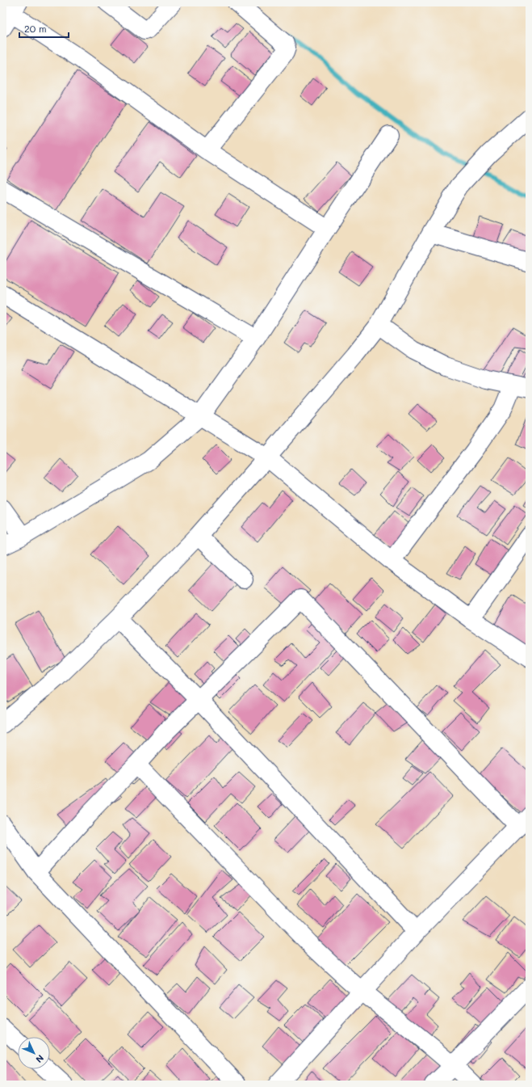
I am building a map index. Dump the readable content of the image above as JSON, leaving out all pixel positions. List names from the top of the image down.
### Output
{
  "scale_bar": "20 m",
  "north": "bottom right"
}
